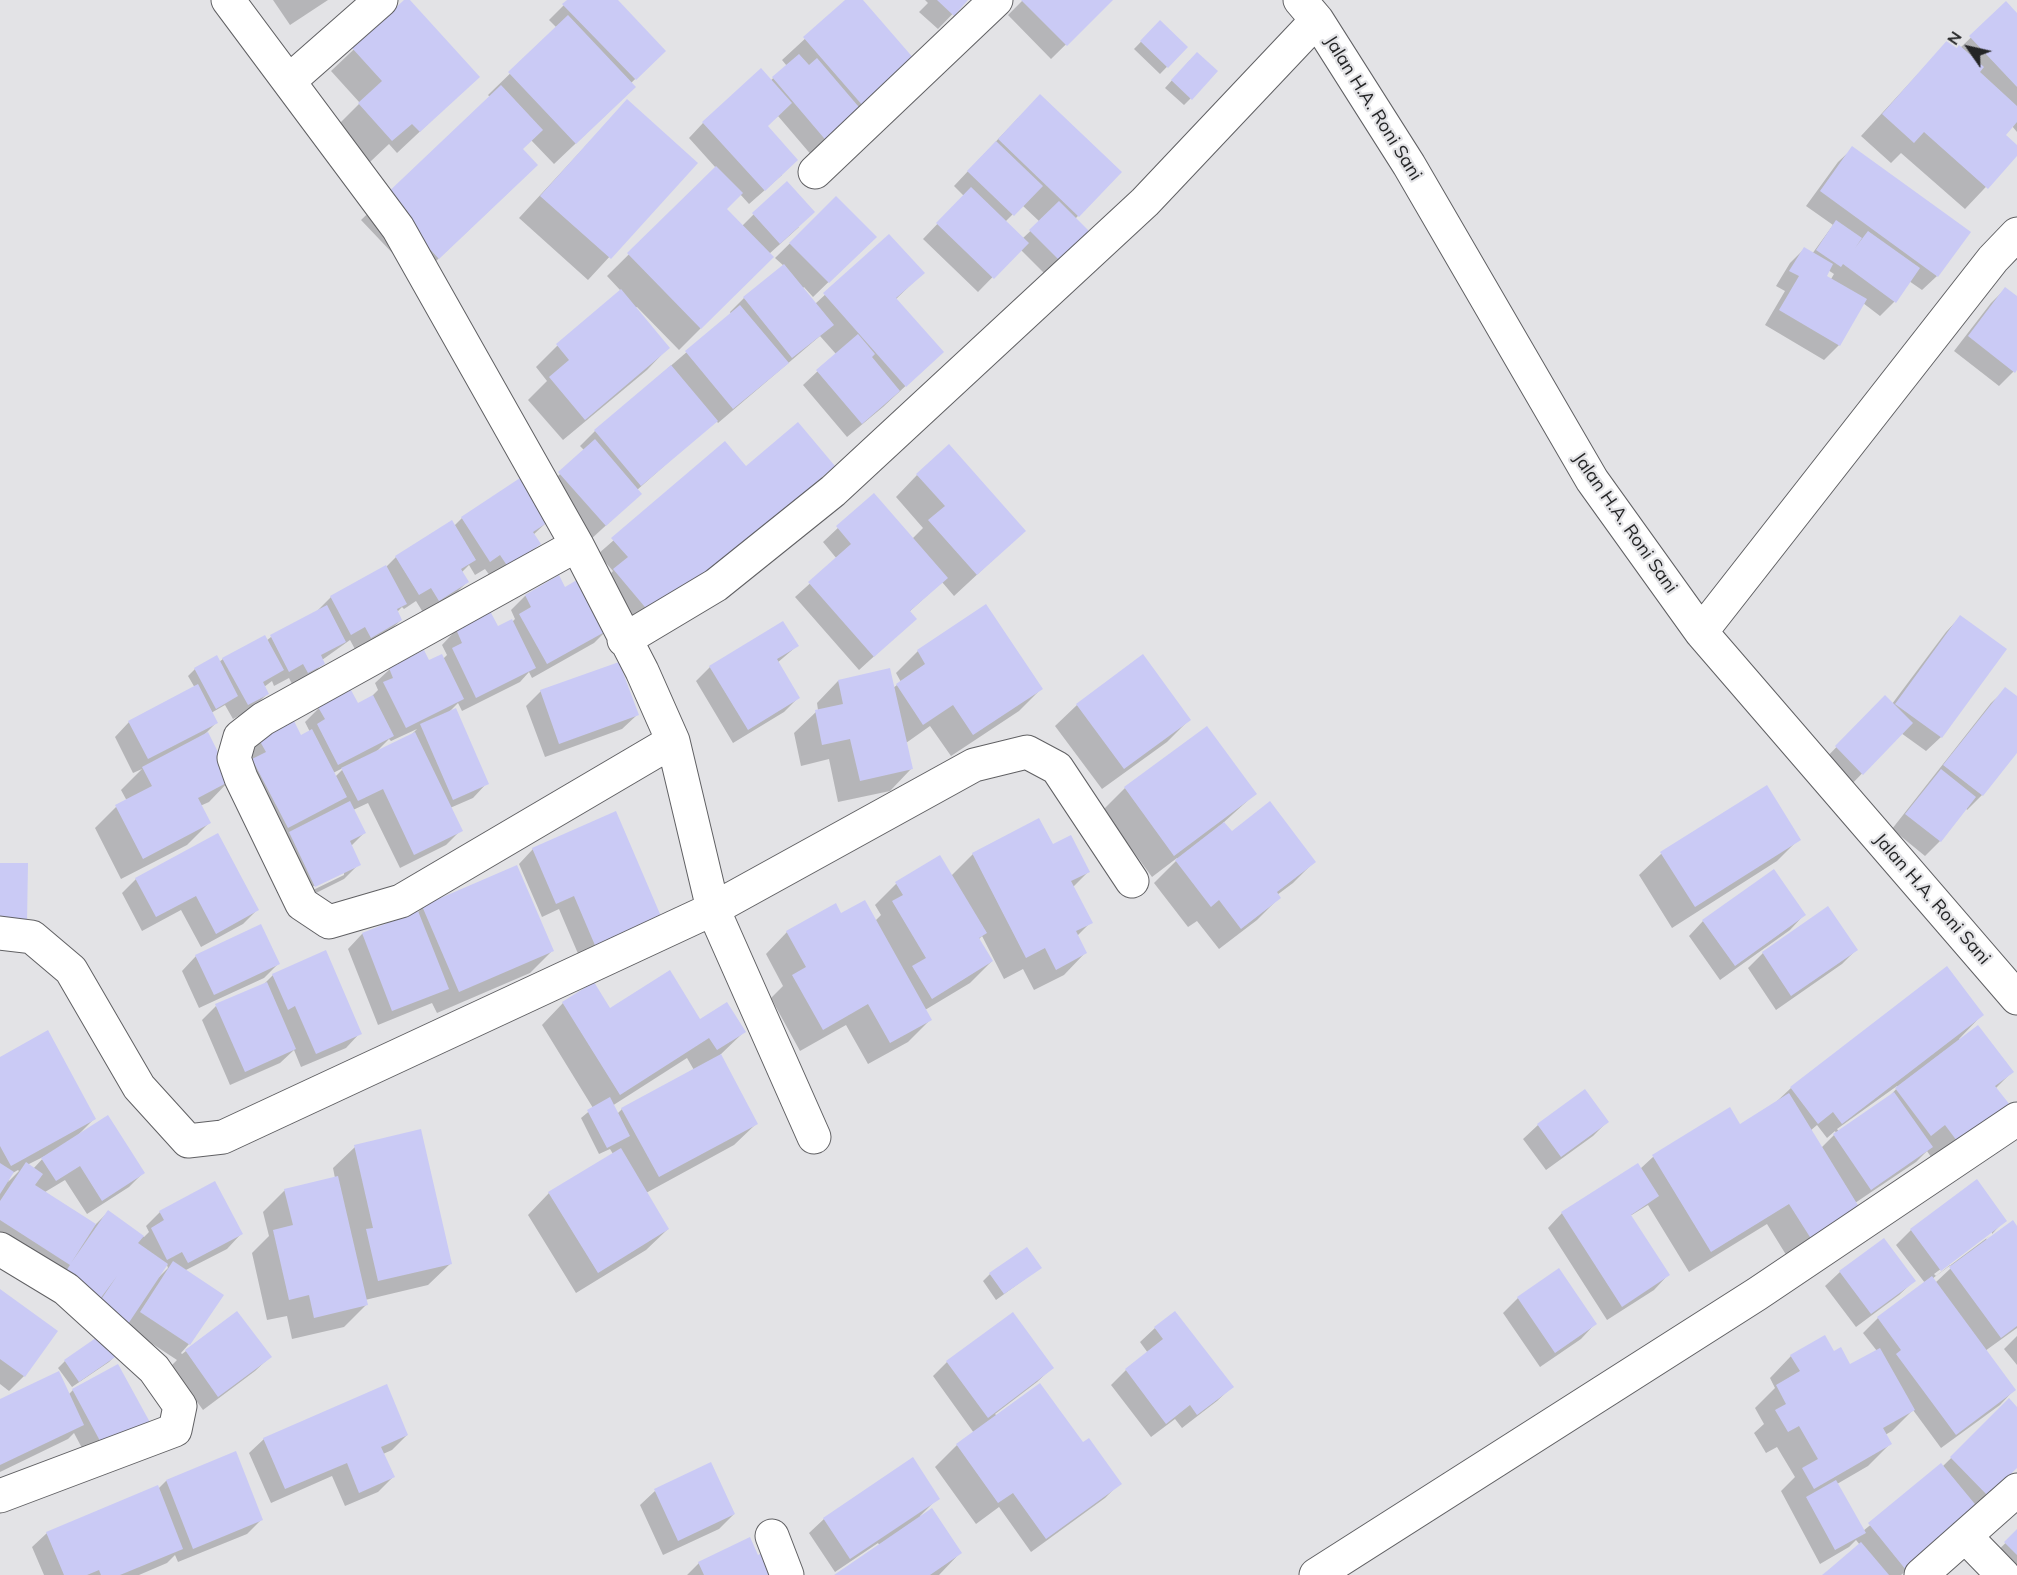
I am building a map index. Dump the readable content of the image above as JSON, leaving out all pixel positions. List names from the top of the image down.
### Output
{
  "streets": {
    "street": ["Jalan H.A. Roni Sani"]
  },
  "north": "top left"
}
